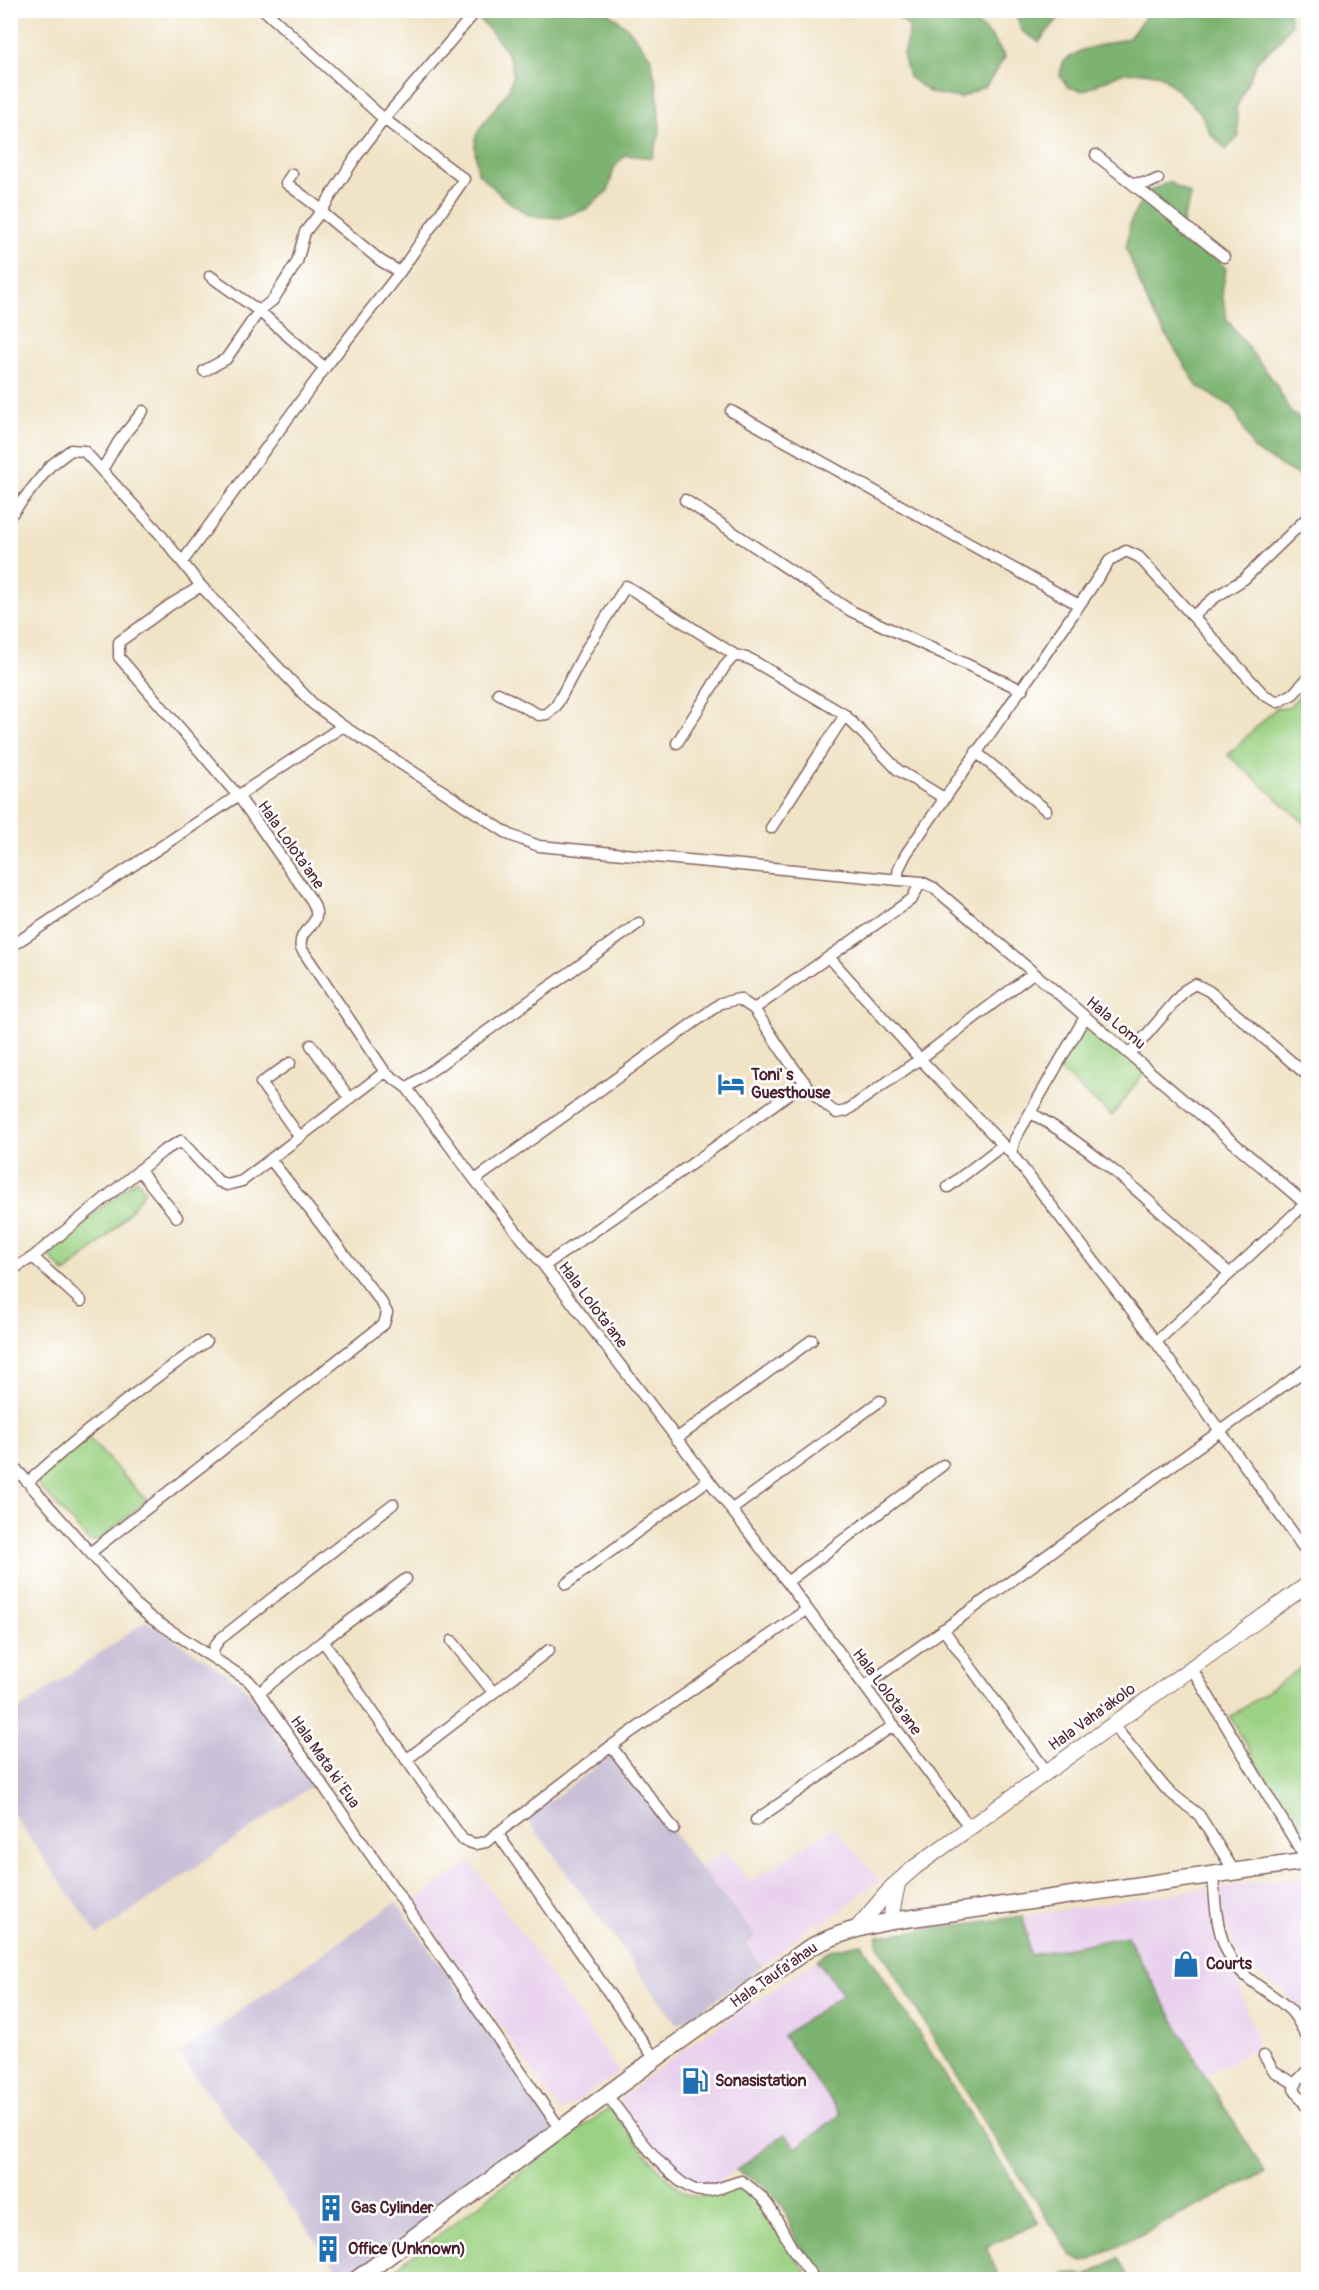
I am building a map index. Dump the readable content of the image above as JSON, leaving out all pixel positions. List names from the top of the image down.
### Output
{
  "streets": {
    "main road": ["Hala Vaha'akolo", "Hala Taufa'ahau"],
    "street": ["Hala Lolota'ane", "Hala Lomu", "Hala Mata ki 'Eua"]
  },
  "crossings": [
    ["Hala Lolota'ane", "Hala Vaha'akolo"],
    ["Hala Vaha'akolo", "Hala Taufa'ahau"],
    ["Hala Mata ki 'Eua", "Hala Taufa'ahau"]
  ],
  "places": {
    "hotel": ["Toni' s Guesthouse"],
    "shop": ["Courts"],
    "fuel station": ["Sonasistation"],
    "building": ["Gas Cylinder", "Office (Unknown)"]
  }
}
